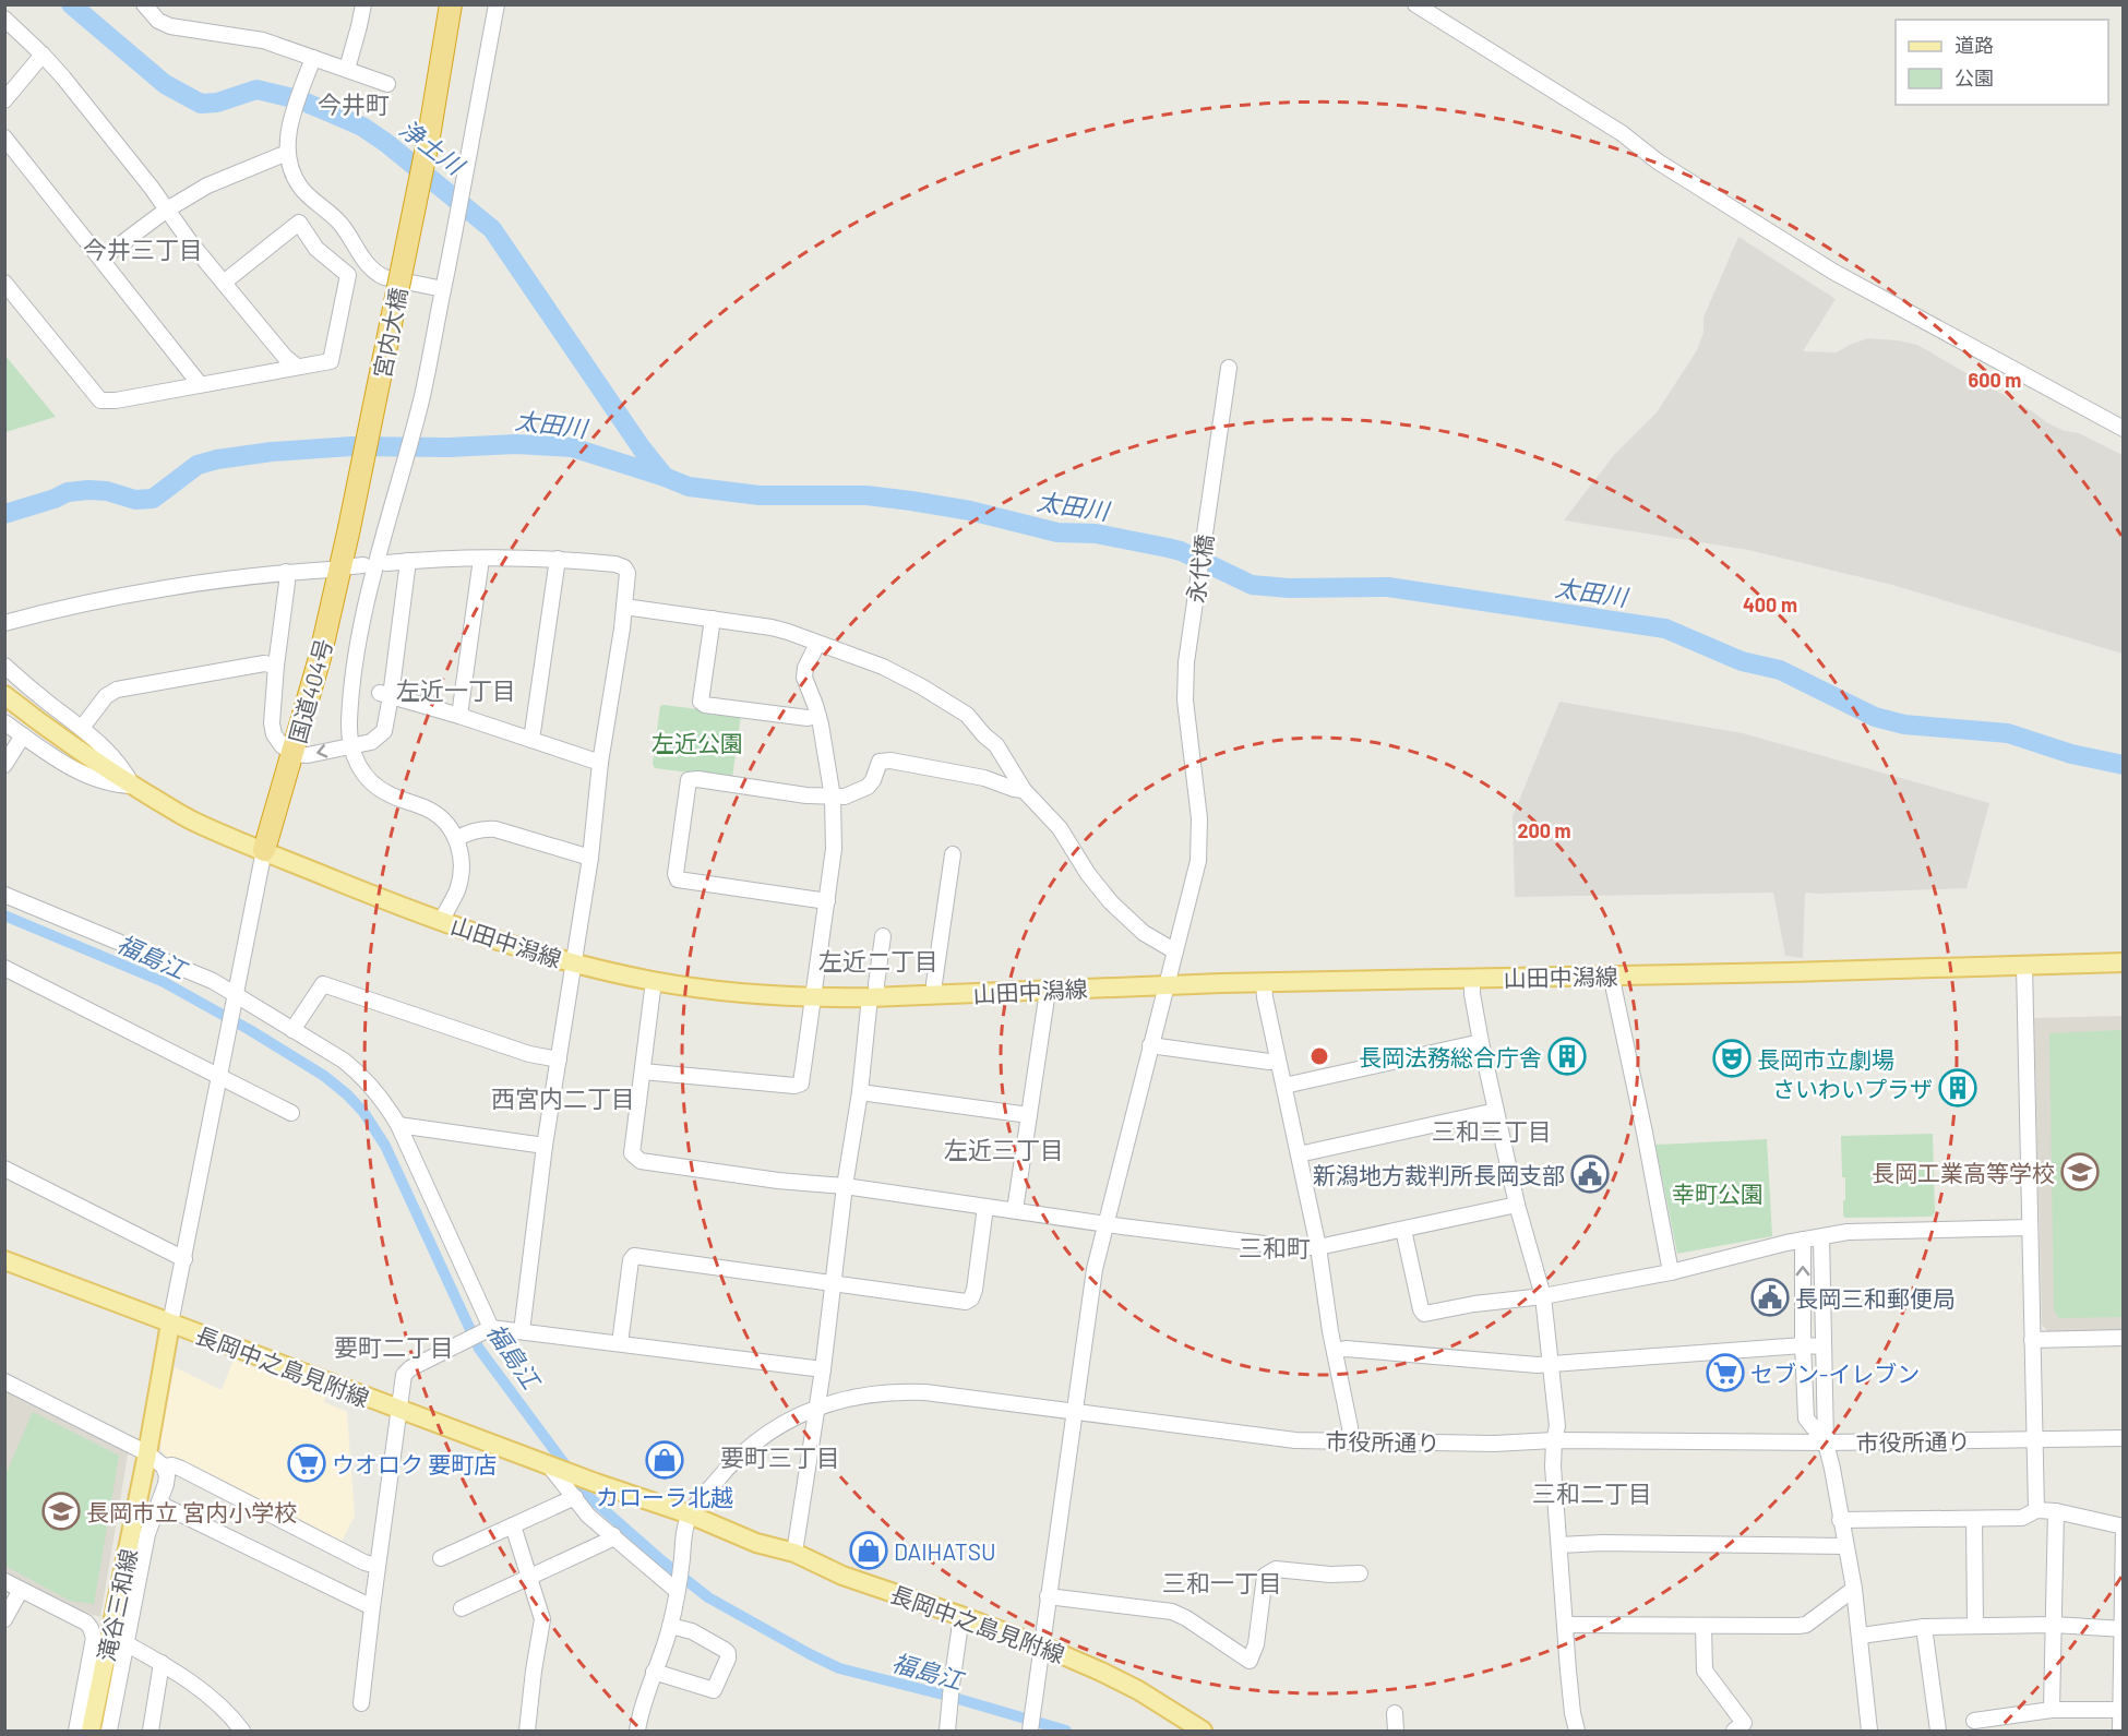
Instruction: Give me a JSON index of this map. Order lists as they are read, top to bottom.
{
  "streets": {
    "highway": ["宮内大橋", "国道404号"],
    "main road": ["山田中潟線", "長岡中之島見附線", "滝谷三和線"],
    "street": ["永代橋", "市役所通り"]
  },
  "crossings": [
    ["宮内大橋", "国道404号"],
    ["永代橋", "山田中潟線"],
    ["永代橋", "長岡中之島見附線"],
    ["永代橋", "市役所通り"],
    ["国道404号", "山田中潟線"],
    ["長岡中之島見附線", "市役所通り"],
    ["長岡中之島見附線", "滝谷三和線"]
  ],
  "districts": [
    "今井町",
    "今井三丁目",
    "左近一丁目",
    "左近二丁目",
    "西宮内二丁目",
    "三和三丁目",
    "左近三丁目",
    "三和町",
    "要町二丁目",
    "要町三丁目",
    "三和二丁目",
    "三和一丁目"
  ],
  "water": ["浄土川", "太田川", "福島江"],
  "parks": ["左近公園", "幸町公園"],
  "places": {
    "building": ["長岡法務総合庁舎", "さいわいプラザ"],
    "theatre": ["長岡市立劇場"],
    "school or university": ["長岡工業高等学校", "長岡市立 宮内小学校"],
    "public building": ["新潟地方裁判所長岡支部", "長岡三和郵便局"],
    "supermarket": ["セブン-イレブン", "ウオロク 要町店"],
    "shop": ["カローラ北越", "DAIHATSU"]
  },
  "legend": ["道路", "公園"],
  "rings": ["600 m", "400 m", "200 m"]
}
